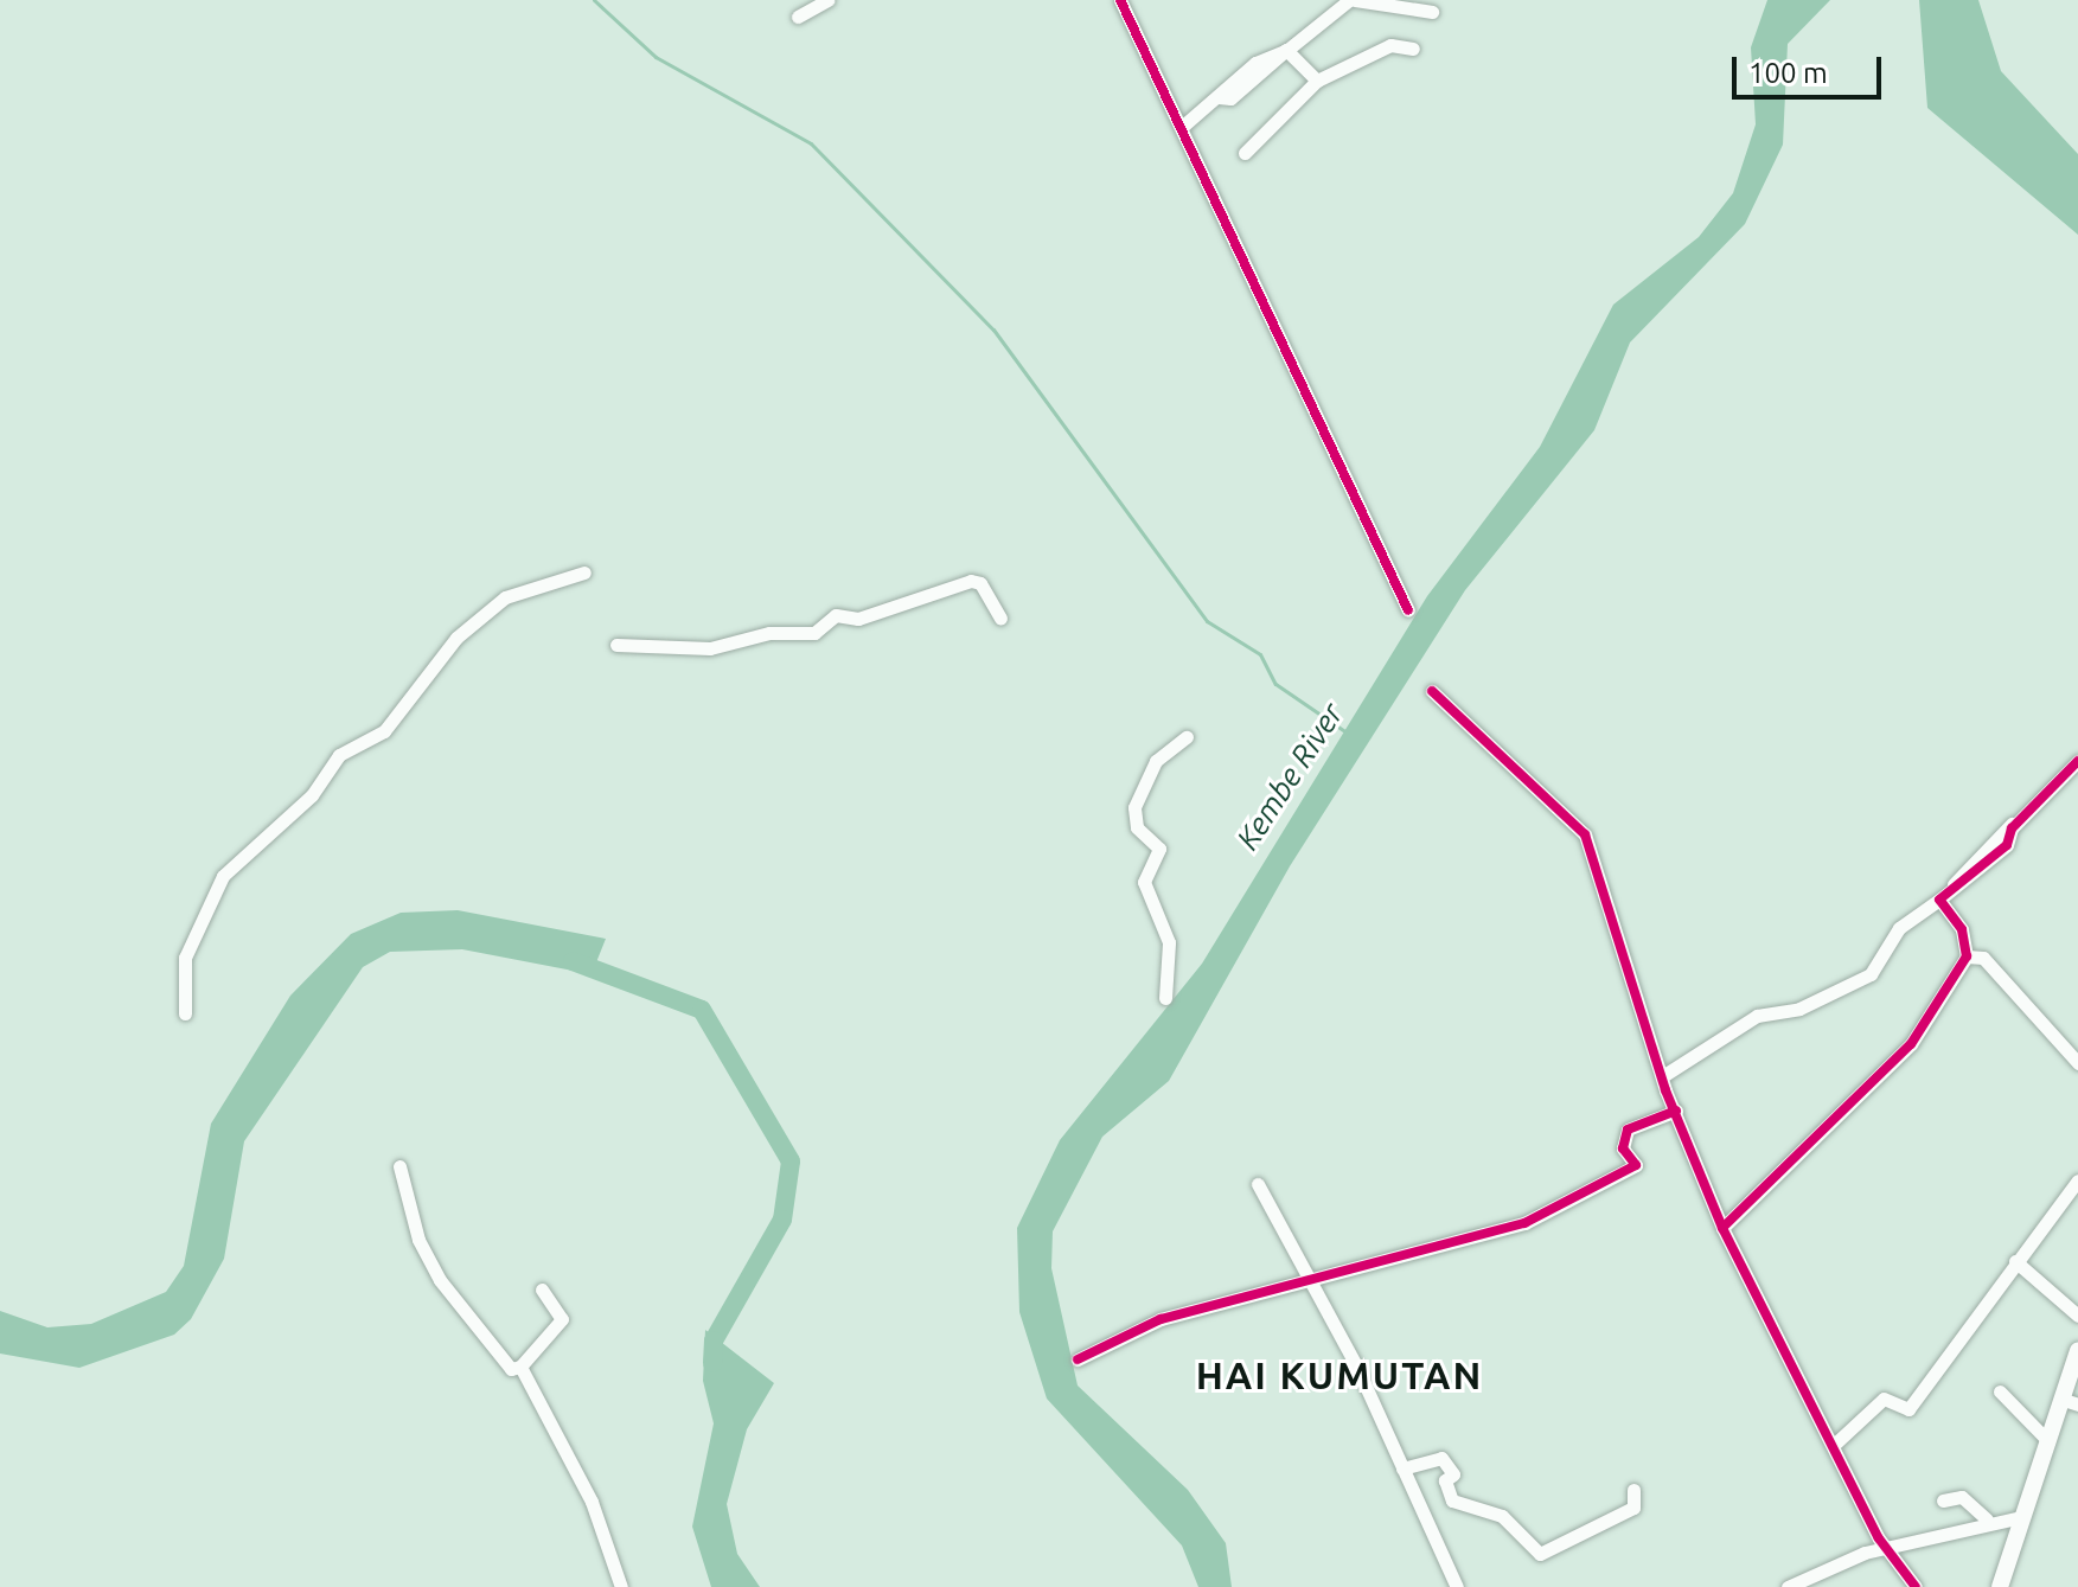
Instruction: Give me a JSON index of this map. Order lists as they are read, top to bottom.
{
  "districts": ["HAI KUMUTAN"],
  "water": ["Kembe River"],
  "scale_bar": "100 m"
}
